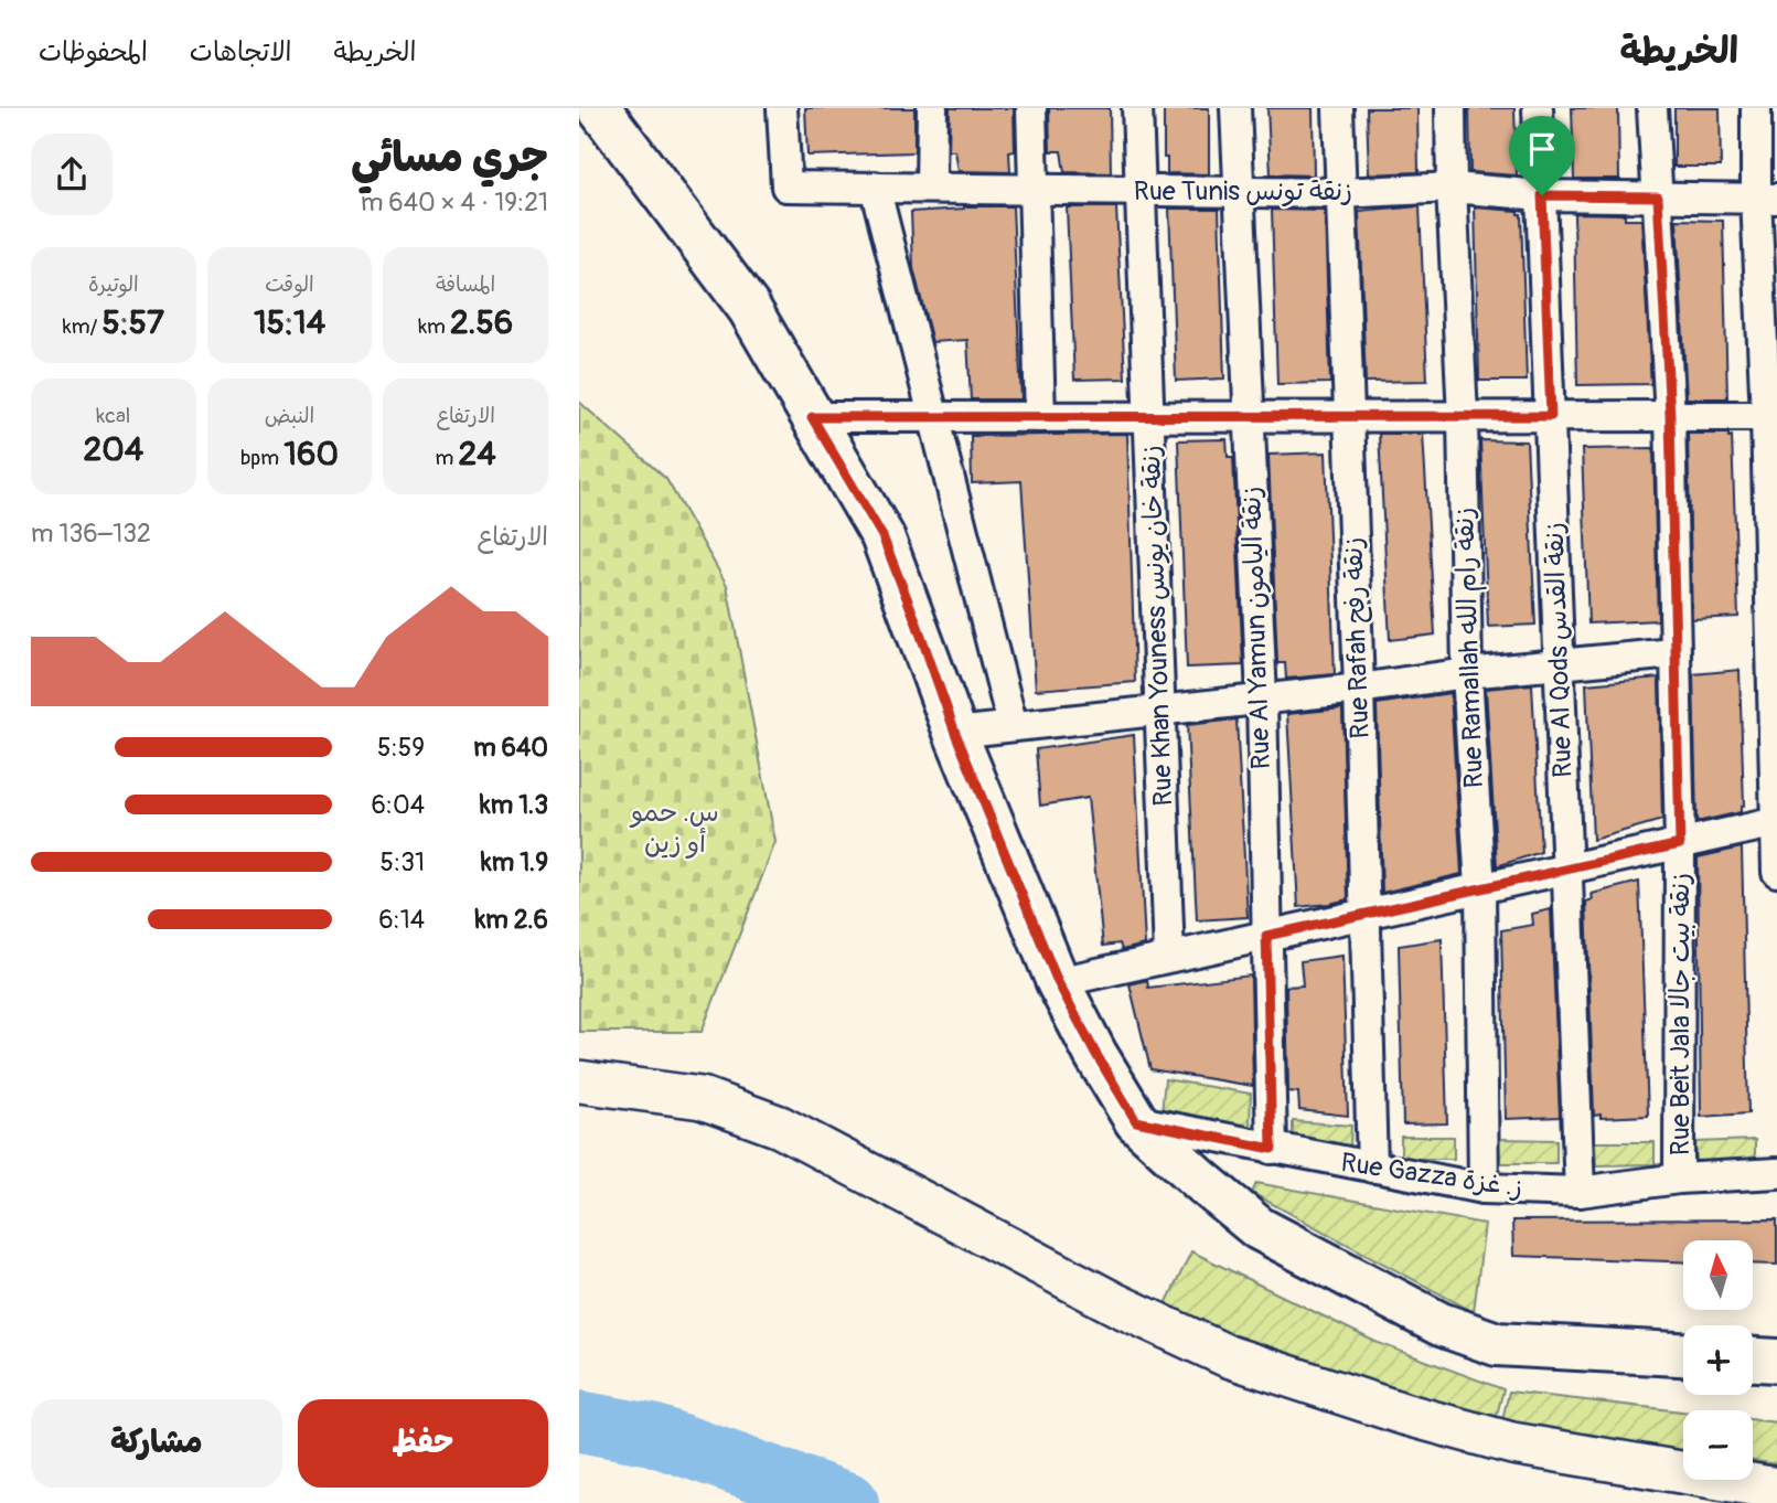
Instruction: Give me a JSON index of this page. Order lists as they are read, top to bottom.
{
  "streets": {
    "street": [
      "Rue Tunis زنقة تونس",
      "Rue Khan Youness زنقة خان يونس",
      "Rue Al Yamun زنقة اليامون",
      "Rue Rafah زنقة رفح",
      "Rue Ramallah زنقة رام الله",
      "Rue Al Qods زنقة القدس",
      "Rue Beit Jala زنقة بيت جالا",
      "Rue Gazza ز. غزة"
    ]
  },
  "crossings": [
    ["Rue Tunis زنقة تونس", "Rue Khan Youness زنقة خان يونس"],
    ["Rue Tunis زنقة تونس", "Rue Al Yamun زنقة اليامون"],
    ["Rue Tunis زنقة تونس", "Rue Rafah زنقة رفح"],
    ["Rue Tunis زنقة تونس", "Rue Ramallah زنقة رام الله"],
    ["Rue Tunis زنقة تونس", "Rue Al Qods زنقة القدس"],
    ["Rue Tunis زنقة تونس", "Rue Beit Jala زنقة بيت جالا"],
    ["Rue Al Yamun زنقة اليامون", "Rue Gazza ز. غزة"],
    ["Rue Rafah زنقة رفح", "Rue Gazza ز. غزة"],
    ["Rue Ramallah زنقة رام الله", "Rue Gazza ز. غزة"],
    ["Rue Al Qods زنقة القدس", "Rue Gazza ز. غزة"],
    ["Rue Beit Jala زنقة بيت جالا", "Rue Gazza ز. غزة"]
  ],
  "parks": ["س. حمو أو زين"],
  "north": "top",
  "page": {
    "header": "الخريطة",
    "nav": ["الخريطة", "الاتجاهات", "المحفوظات"],
    "heading": ["جري مسائي", "19:21 · 4 × 640 m"],
    "stats": [
      ["المسافة", "2.56 km"],
      ["الوقت", "15:14"],
      ["الوتيرة", "5:57 /km"],
      ["الارتفاع", "24 m"],
      ["النبض", "160 bpm"],
      ["kcal", "204"]
    ],
    "chart": ["الارتفاع", "132–136 m"],
    "list": [
      {
        "name": "640 m",
        "note": "5:59"
      },
      {
        "name": "1.3 km",
        "note": "6:04"
      },
      {
        "name": "1.9 km",
        "note": "5:31"
      },
      {
        "name": "2.6 km",
        "note": "6:14"
      }
    ],
    "map_buttons": ["+", "−"],
    "buttons": ["حفظ", "مشاركة"]
  }
}
